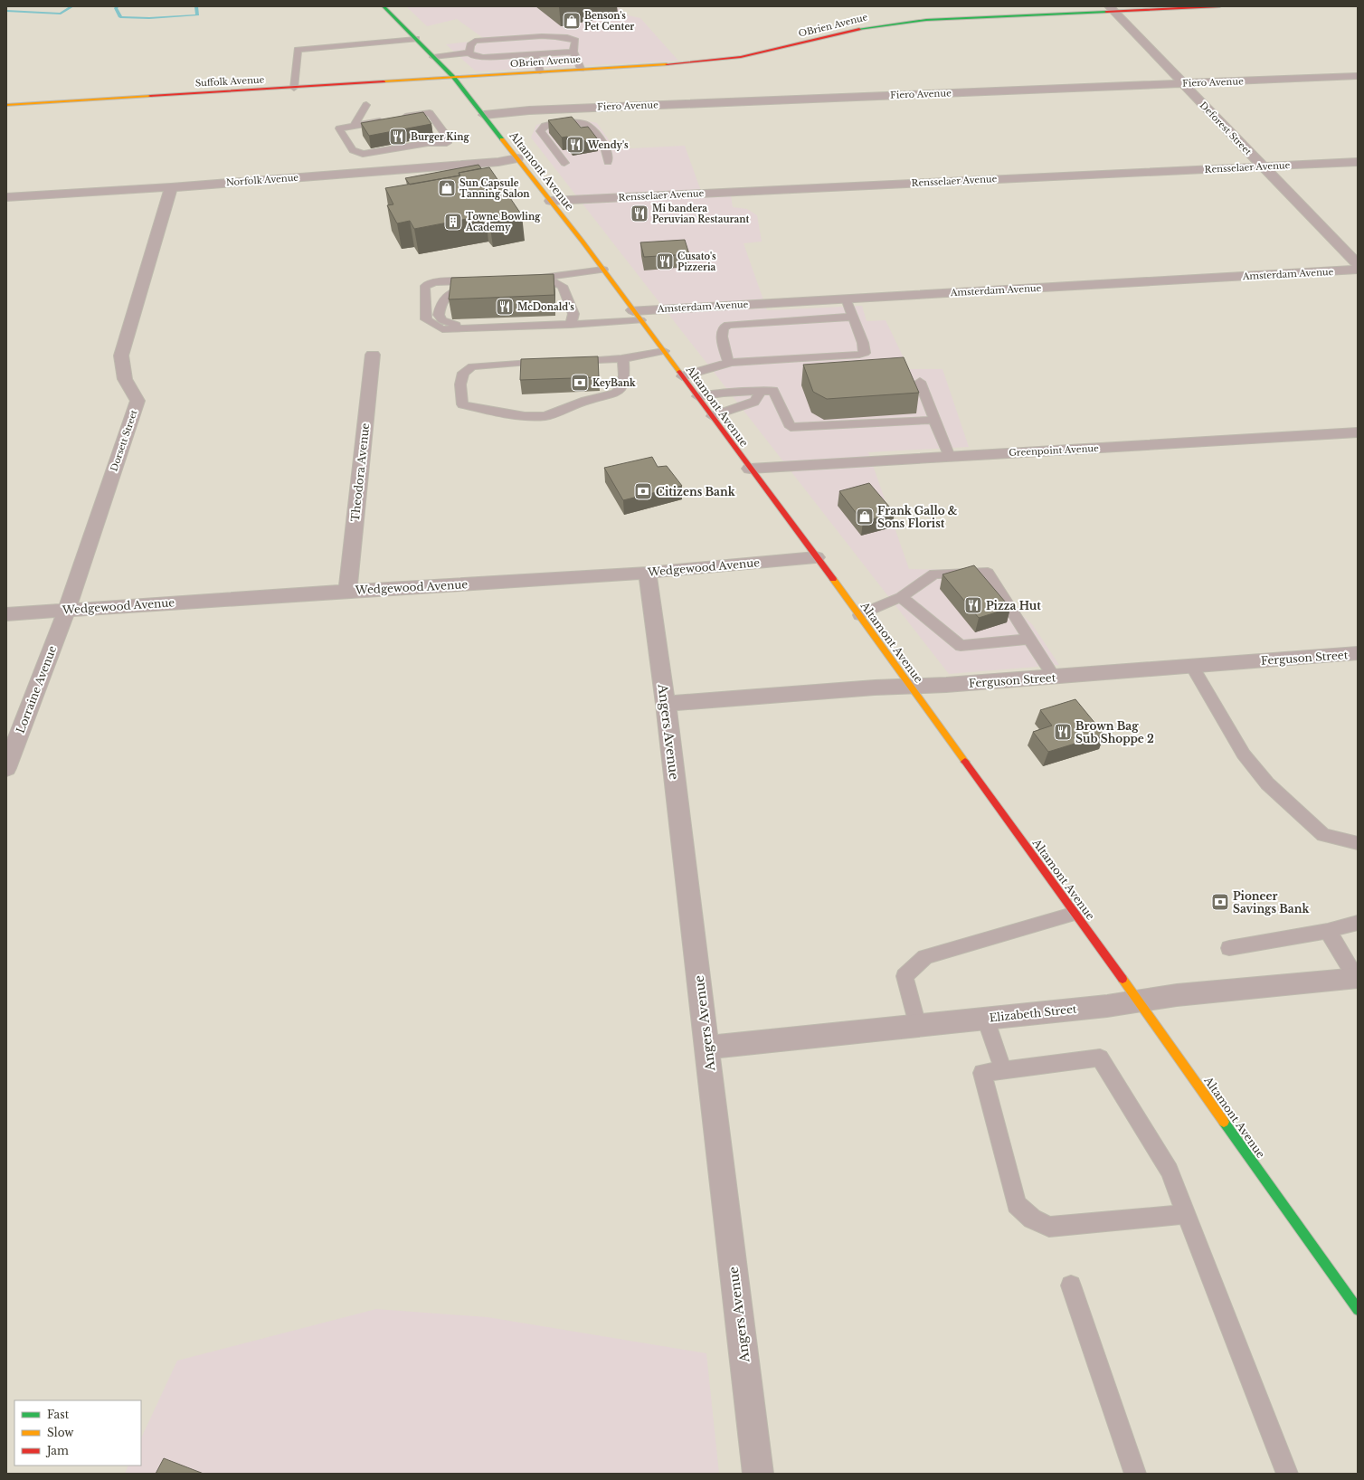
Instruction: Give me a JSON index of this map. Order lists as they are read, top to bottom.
{
  "streets": {
    "main road": ["OBrien Avenue", "Suffolk Avenue", "Altamont Avenue"],
    "street": [
      "Fiero Avenue",
      "Deforest Street",
      "Rensselaer Avenue",
      "Norfolk Avenue",
      "Amsterdam Avenue",
      "Dorsett Street",
      "Greenpoint Avenue",
      "Theodora Avenue",
      "Wedgewood Avenue",
      "Ferguson Street",
      "Lorraine Avenue",
      "Angers Avenue",
      "Elizabeth Street"
    ]
  },
  "crossings": [
    ["OBrien Avenue", "Suffolk Avenue"],
    ["OBrien Avenue", "Deforest Street"],
    ["OBrien Avenue", "Altamont Avenue"],
    ["Suffolk Avenue", "Altamont Avenue"],
    ["Fiero Avenue", "Deforest Street"],
    ["Fiero Avenue", "Altamont Avenue"],
    ["Deforest Street", "Rensselaer Avenue"],
    ["Rensselaer Avenue", "Altamont Avenue"],
    ["Altamont Avenue", "Norfolk Avenue"],
    ["Altamont Avenue", "Amsterdam Avenue"],
    ["Altamont Avenue", "Greenpoint Avenue"],
    ["Altamont Avenue", "Wedgewood Avenue"],
    ["Altamont Avenue", "Ferguson Street"],
    ["Altamont Avenue", "Elizabeth Street"],
    ["Norfolk Avenue", "Dorsett Street"],
    ["Dorsett Street", "Wedgewood Avenue"],
    ["Dorsett Street", "Lorraine Avenue"],
    ["Theodora Avenue", "Wedgewood Avenue"],
    ["Wedgewood Avenue", "Lorraine Avenue"],
    ["Wedgewood Avenue", "Angers Avenue"],
    ["Ferguson Street", "Angers Avenue"],
    ["Angers Avenue", "Elizabeth Street"]
  ],
  "places": {
    "shop": ["Benson's Pet Center", "Sun Capsule Tanning Salon", "Frank Gallo & Sons Florist"],
    "restaurant": [
      "Burger King",
      "Wendy's",
      "Mi bandera Peruvian Restaurant",
      "Cusato's Pizzeria",
      "McDonald's",
      "Pizza Hut",
      "Brown Bag Sub Shoppe 2"
    ],
    "building": ["Towne Bowling Academy"],
    "bank": ["KeyBank", "Citizens Bank", "Pioneer Savings Bank"]
  },
  "legend": ["Fast", "Slow", "Jam"]
}
